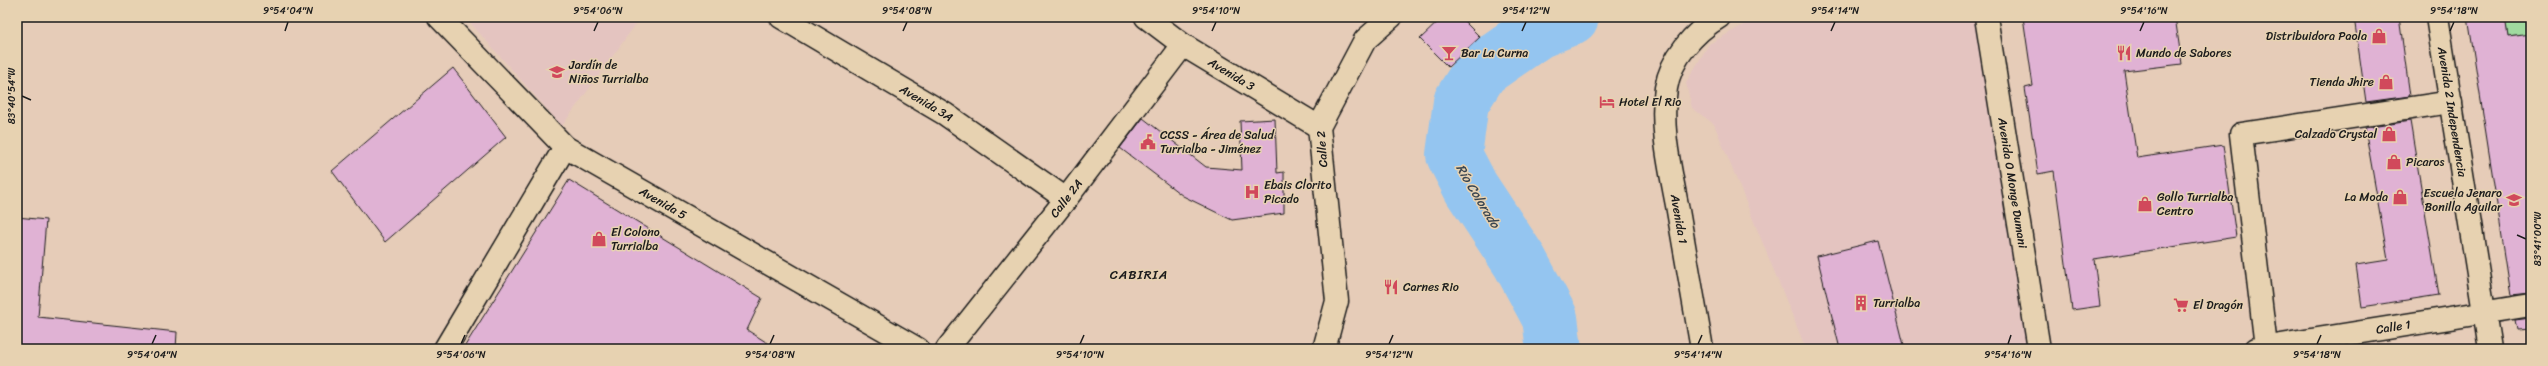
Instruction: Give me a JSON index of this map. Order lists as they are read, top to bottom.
{
  "streets": {
    "street": [
      "Avenida 3",
      "Avenida 3A",
      "Avenida 2 Independencia",
      "Calle 2",
      "Avenida 0 Monge Dumani",
      "Calle 2A",
      "Avenida 5",
      "Avenida 1",
      "Calle 1"
    ]
  },
  "crossings": [
    ["Avenida 3", "Calle 2"],
    ["Avenida 3", "Calle 2A"],
    ["Avenida 3A", "Calle 2A"],
    ["Avenida 2 Independencia", "Calle 1"]
  ],
  "districts": ["CABIRIA"],
  "water": ["Río Colorado"],
  "places": {
    "shop": [
      "Distribuidora Paola",
      "Tienda Jhire",
      "Calzado Crystal",
      "Picaros",
      "La Moda",
      "Gollo Turrialba Centro",
      "El Colono Turrialba"
    ],
    "bar": ["Bar La Curna"],
    "restaurant": ["Mundo de Sabores", "Carnes Rio"],
    "school or university": ["Jardín de Niños Turrialba", "Escuela Jenaro Bonilla Aguilar"],
    "hotel": ["Hotel El Rio"],
    "public building": ["CCSS - Área de Salud Turrialba - Jiménez"],
    "hospital": ["Ebais Clorito Picado"],
    "building": ["Turrialba"],
    "supermarket": ["El Dragón"]
  },
  "coordinates": [
    "9°54'04\"N",
    "9°54'06\"N",
    "9°54'08\"N",
    "9°54'10\"N",
    "9°54'12\"N",
    "9°54'14\"N",
    "9°54'16\"N",
    "9°54'18\"N",
    "83°40'54\"W",
    "83°41'00\"W"
  ]
}
